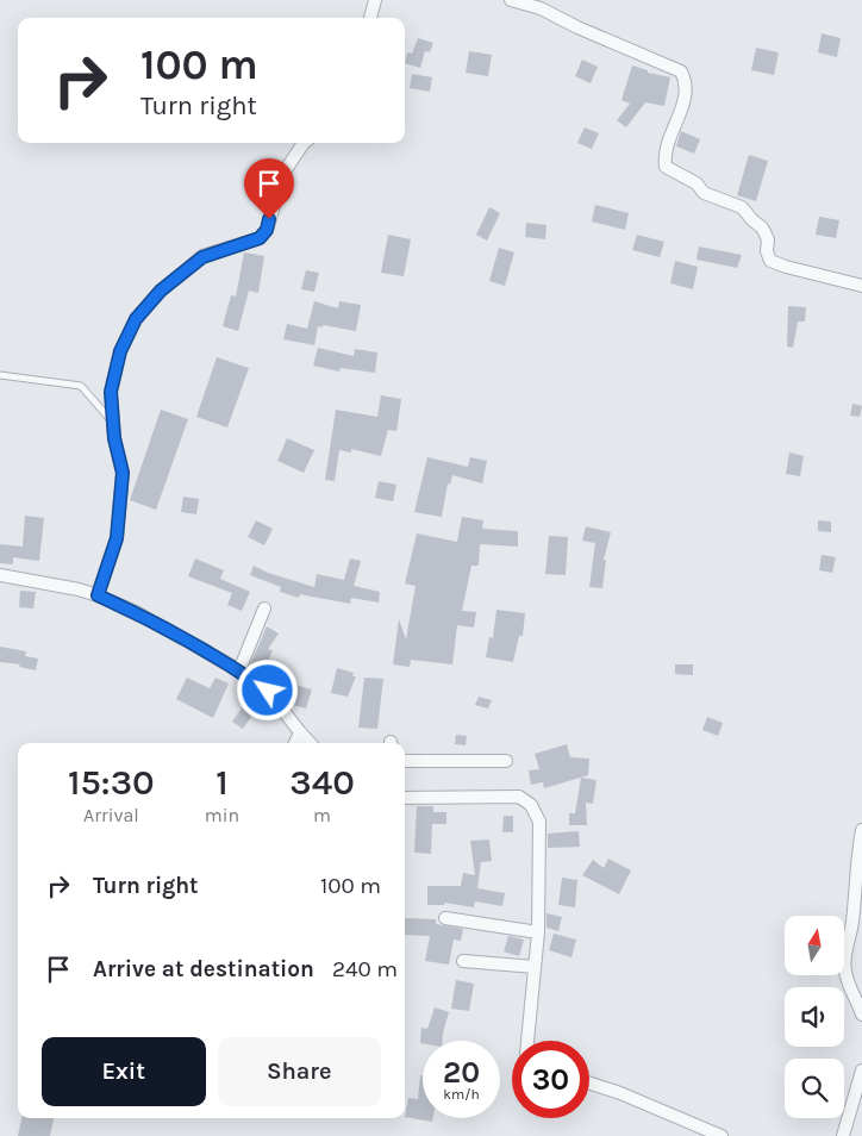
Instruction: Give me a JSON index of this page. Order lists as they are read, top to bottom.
{
  "north": "top",
  "page": {
    "turn": ["100 m", "Turn right"],
    "eta": [
      "15:30",
      "Arrival",
      "1",
      "min",
      "340",
      "m"
    ],
    "list": [
      {
        "name": "Turn right",
        "value": "100 m"
      },
      {
        "name": "Arrive at destination",
        "value": "240 m"
      }
    ],
    "buttons": ["Exit", "Share"],
    "speed": "20 km/h",
    "limit": "30"
  }
}
